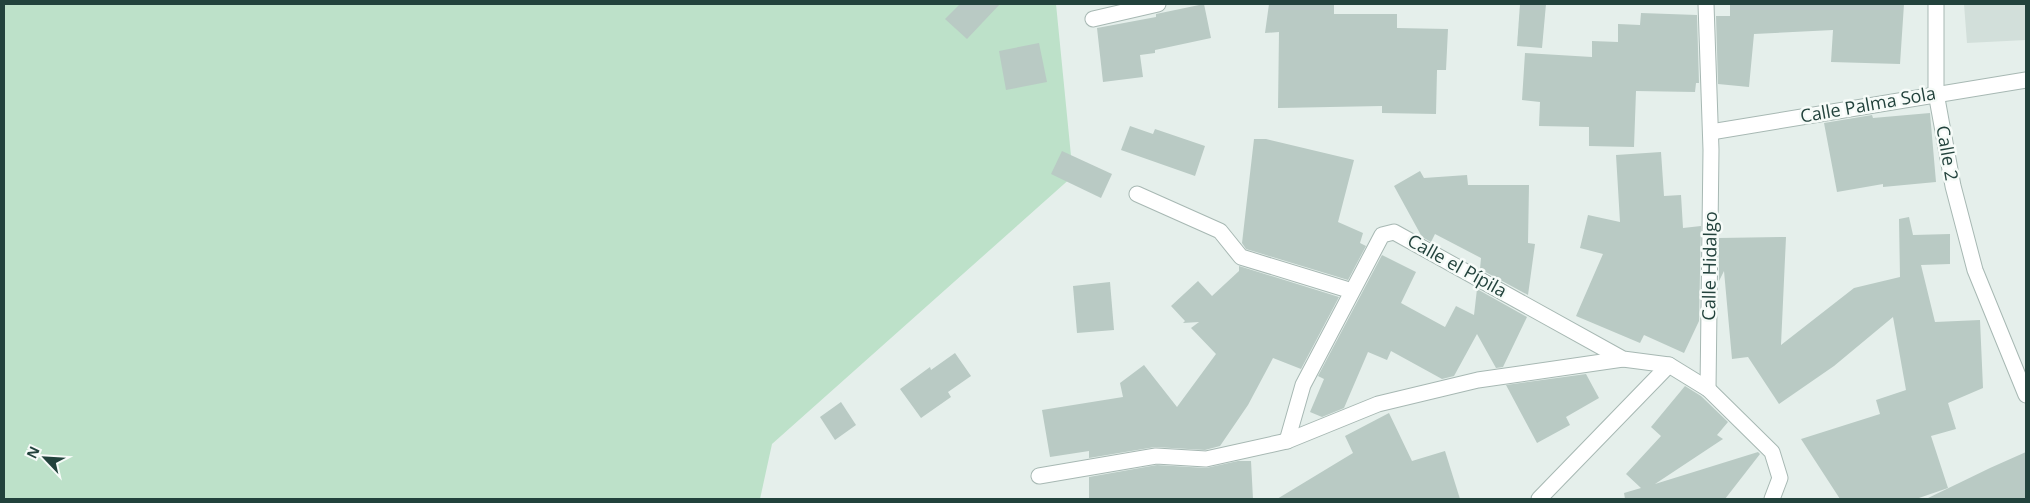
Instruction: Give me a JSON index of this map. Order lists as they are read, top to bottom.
{
  "streets": {
    "street": [
      "Calle Palma Sola",
      "Calle 2",
      "Calle el Pípila",
      "Calle Hidalgo"
    ]
  },
  "crossings": [
    ["Calle Palma Sola", "Calle 2"],
    ["Calle Palma Sola", "Calle Hidalgo"],
    ["Calle el Pípila", "Calle Hidalgo"]
  ],
  "north": "top left"
}
